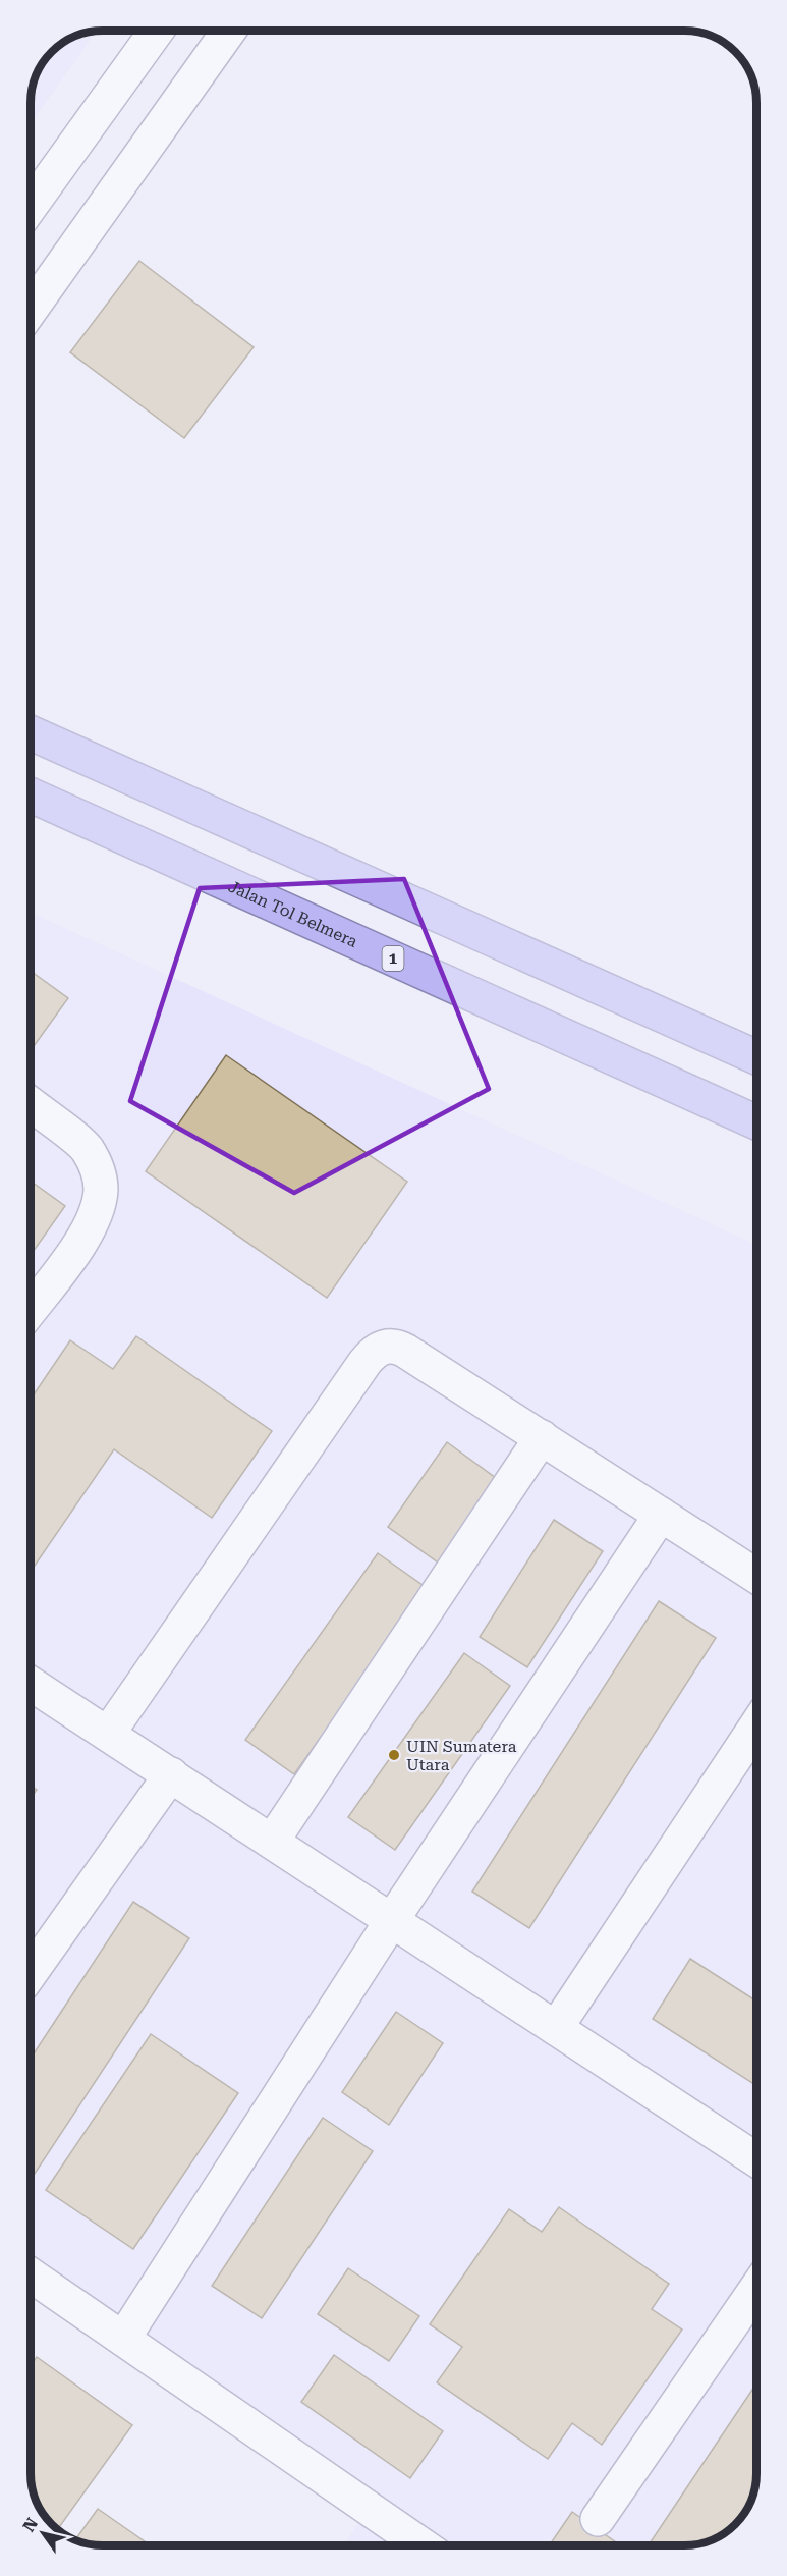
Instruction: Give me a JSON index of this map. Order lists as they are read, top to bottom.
{
  "streets": {
    "highway": ["Jalan Tol Belmera", "1"]
  },
  "places": ["UIN Sumatera Utara"],
  "north": "top left"
}
